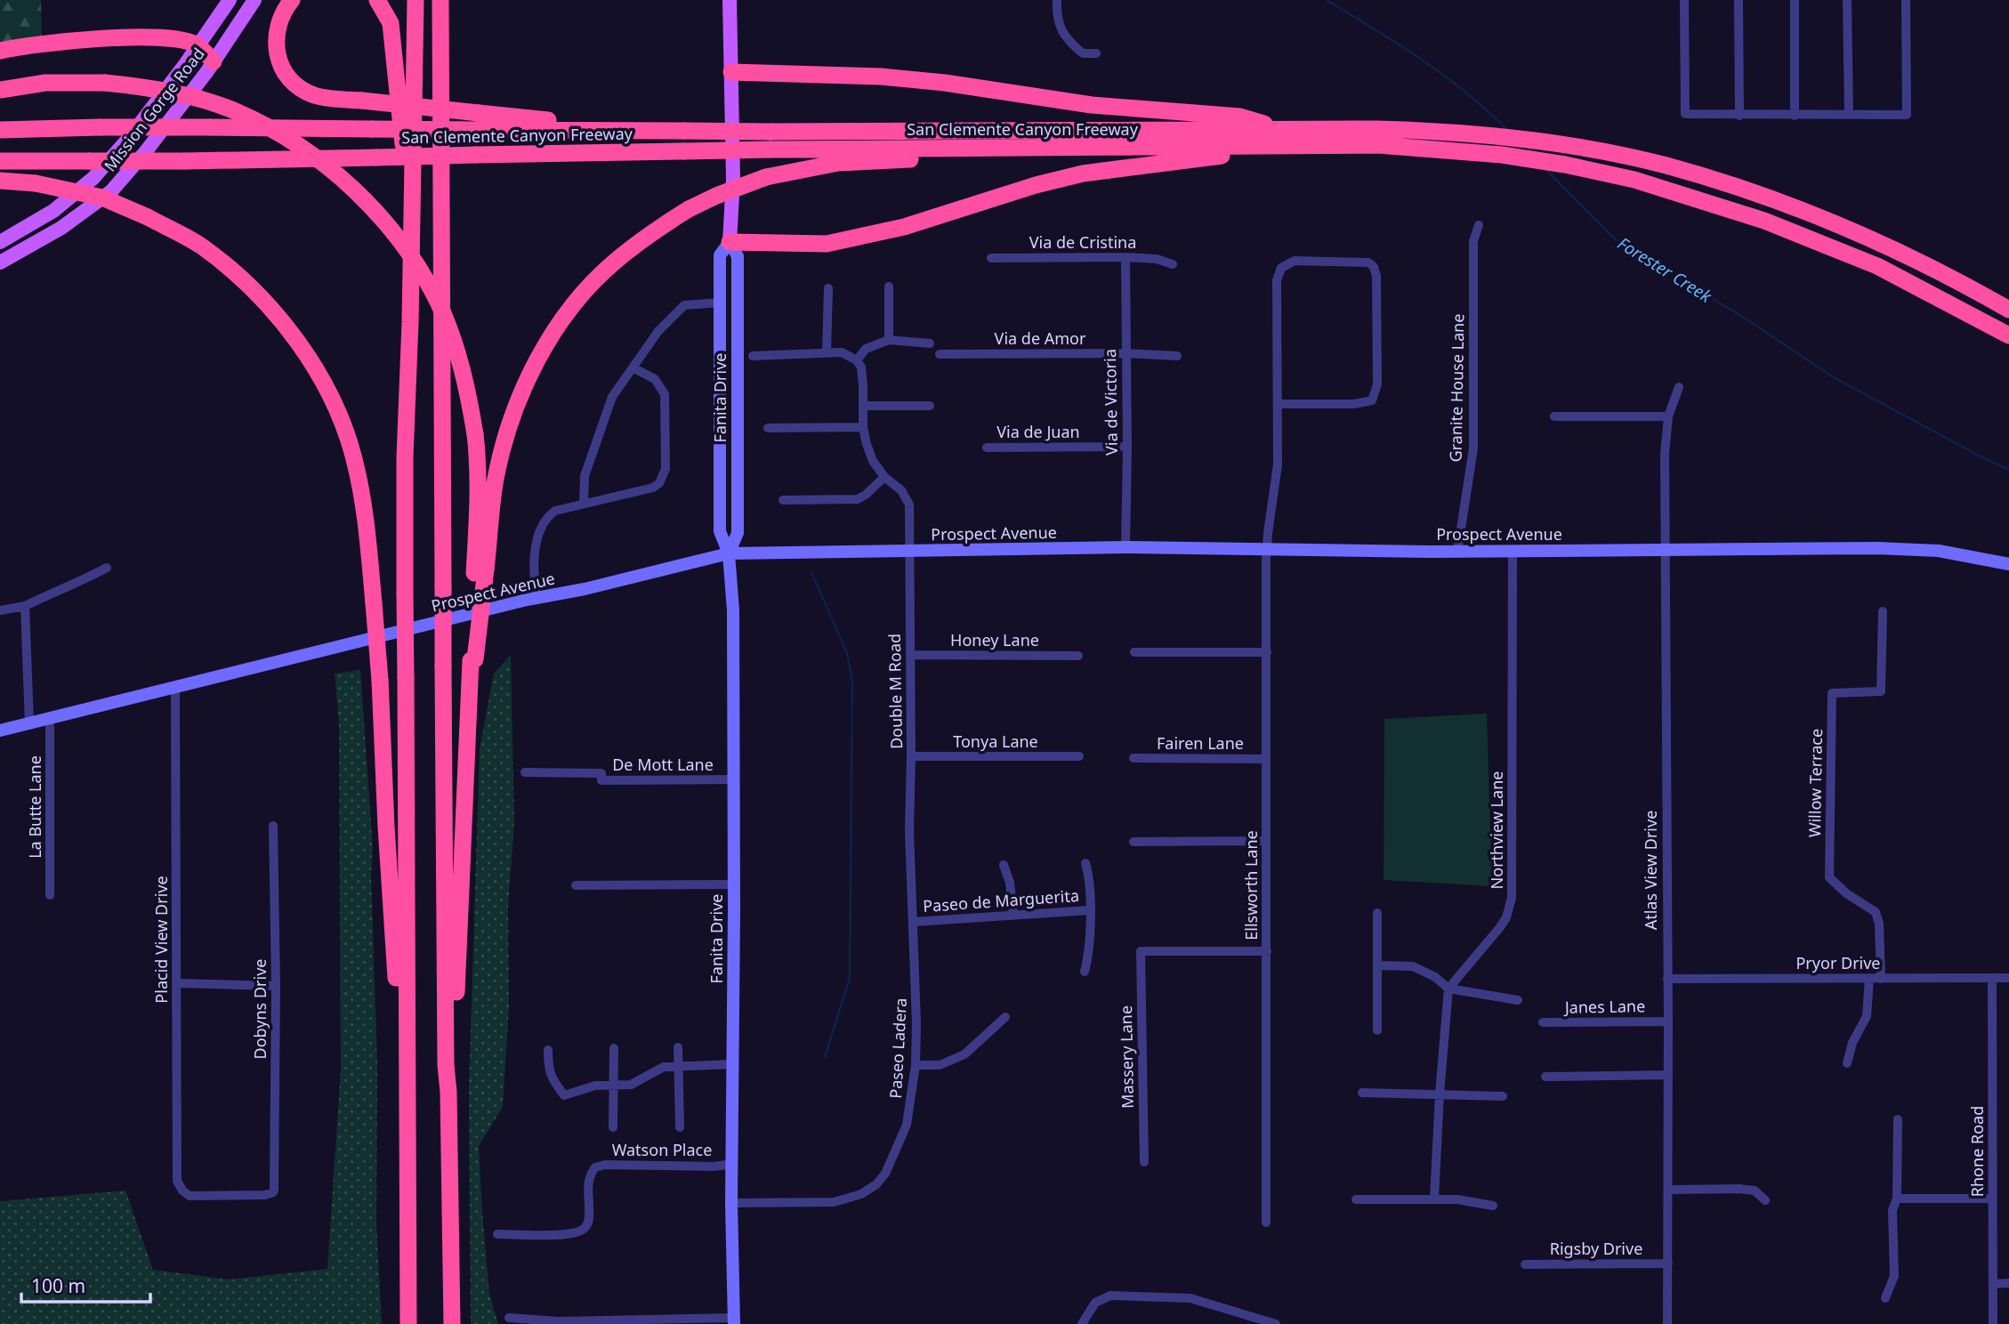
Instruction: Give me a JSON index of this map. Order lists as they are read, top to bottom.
{
  "streets": {
    "highway": ["San Clemente Canyon Freeway"],
    "main road": ["Mission Gorge Road", "Fanita Drive", "Prospect Avenue"],
    "street": [
      "Via de Cristina",
      "Via de Amor",
      "Granite House Lane",
      "Via de Victoria",
      "Via de Juan",
      "Honey Lane",
      "Double M Road",
      "Tonya Lane",
      "Fairen Lane",
      "De Mott Lane",
      "Willow Terrace",
      "La Butte Lane",
      "Northview Lane",
      "Atlas View Drive",
      "Ellsworth Lane",
      "Paseo de Marguerita",
      "Placid View Drive",
      "Pryor Drive",
      "Janes Lane",
      "Dobyns Drive",
      "Paseo Ladera",
      "Massery Lane",
      "Watson Place",
      "Rhone Road",
      "Rigsby Drive"
    ]
  },
  "crossings": [
    ["Via de Cristina", "Via de Victoria"],
    ["Via de Amor", "Via de Victoria"],
    ["Granite House Lane", "Prospect Avenue"],
    ["Fanita Drive", "Prospect Avenue"],
    ["Fanita Drive", "De Mott Lane"],
    ["Fanita Drive", "Paseo Ladera"],
    ["Fanita Drive", "Watson Place"],
    ["Via de Victoria", "Via de Juan"],
    ["Via de Victoria", "Prospect Avenue"],
    ["Prospect Avenue", "Double M Road"],
    ["Prospect Avenue", "La Butte Lane"],
    ["Prospect Avenue", "Northview Lane"],
    ["Prospect Avenue", "Atlas View Drive"],
    ["Prospect Avenue", "Ellsworth Lane"],
    ["Prospect Avenue", "Placid View Drive"],
    ["Honey Lane", "Double M Road"],
    ["Double M Road", "Tonya Lane"],
    ["Double M Road", "Paseo Ladera"],
    ["Fairen Lane", "Ellsworth Lane"],
    ["Willow Terrace", "Pryor Drive"],
    ["Atlas View Drive", "Pryor Drive"],
    ["Atlas View Drive", "Janes Lane"],
    ["Atlas View Drive", "Rigsby Drive"],
    ["Ellsworth Lane", "Massery Lane"],
    ["Paseo de Marguerita", "Paseo Ladera"],
    ["Placid View Drive", "Dobyns Drive"],
    ["Pryor Drive", "Rhone Road"]
  ],
  "water": ["Forester Creek"],
  "scale_bar": "100 m"
}
